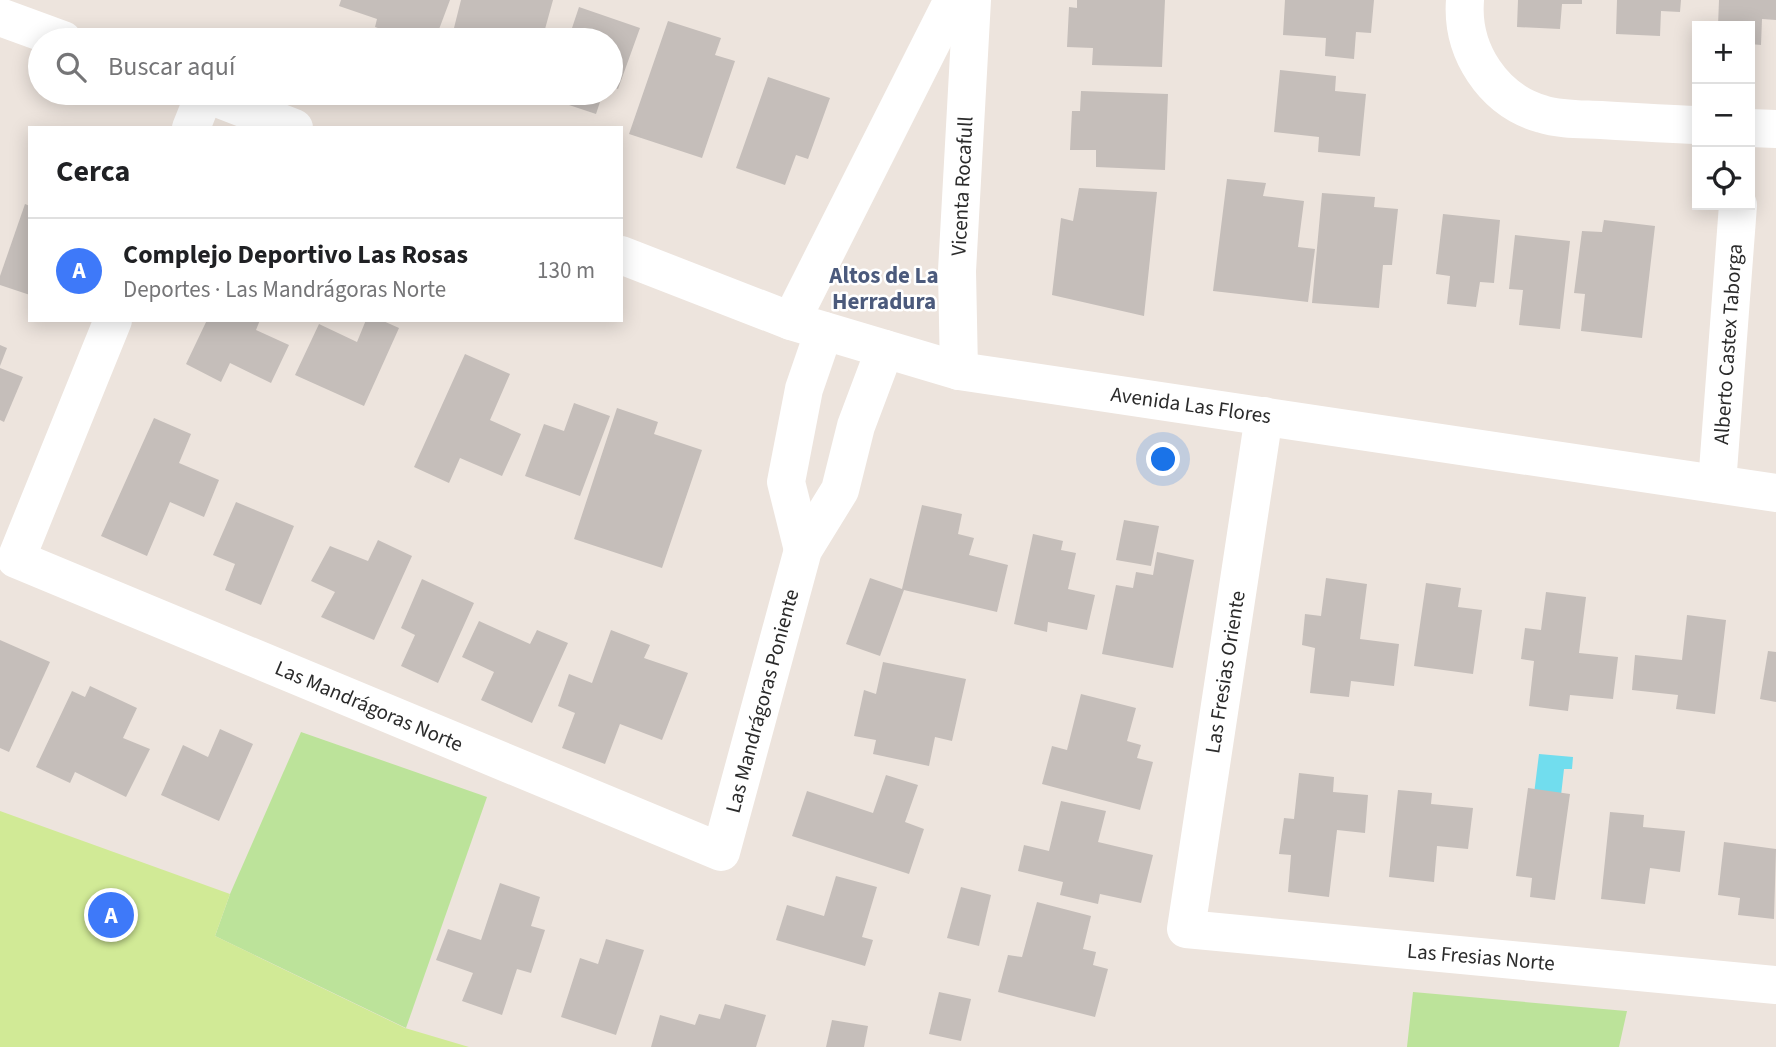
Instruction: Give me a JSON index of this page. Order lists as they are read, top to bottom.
{
  "streets": {
    "street": [
      "Vicenta Rocafull",
      "Alberto Castex Taborga",
      "Avenida Las Flores",
      "Las Fresias Oriente",
      "Las Mandrágoras Poniente",
      "Las Mandrágoras Norte",
      "Las Fresias Norte"
    ]
  },
  "crossings": [
    ["Vicenta Rocafull", "Avenida Las Flores"],
    ["Alberto Castex Taborga", "Avenida Las Flores"],
    ["Avenida Las Flores", "Las Fresias Oriente"],
    ["Avenida Las Flores", "Las Mandrágoras Poniente"],
    ["Las Fresias Oriente", "Las Fresias Norte"],
    ["Las Mandrágoras Poniente", "Las Mandrágoras Norte"]
  ],
  "districts": ["Altos de La Herradura"],
  "page": {
    "map_buttons": ["+", "−"],
    "search": "Buscar aquí",
    "heading": "Cerca",
    "list": [
      {
        "mark": "A",
        "name": "Complejo Deportivo Las Rosas",
        "note": "Deportes · Las Mandrágoras Norte",
        "value": "130 m"
      }
    ],
    "pins": "A"
  }
}
